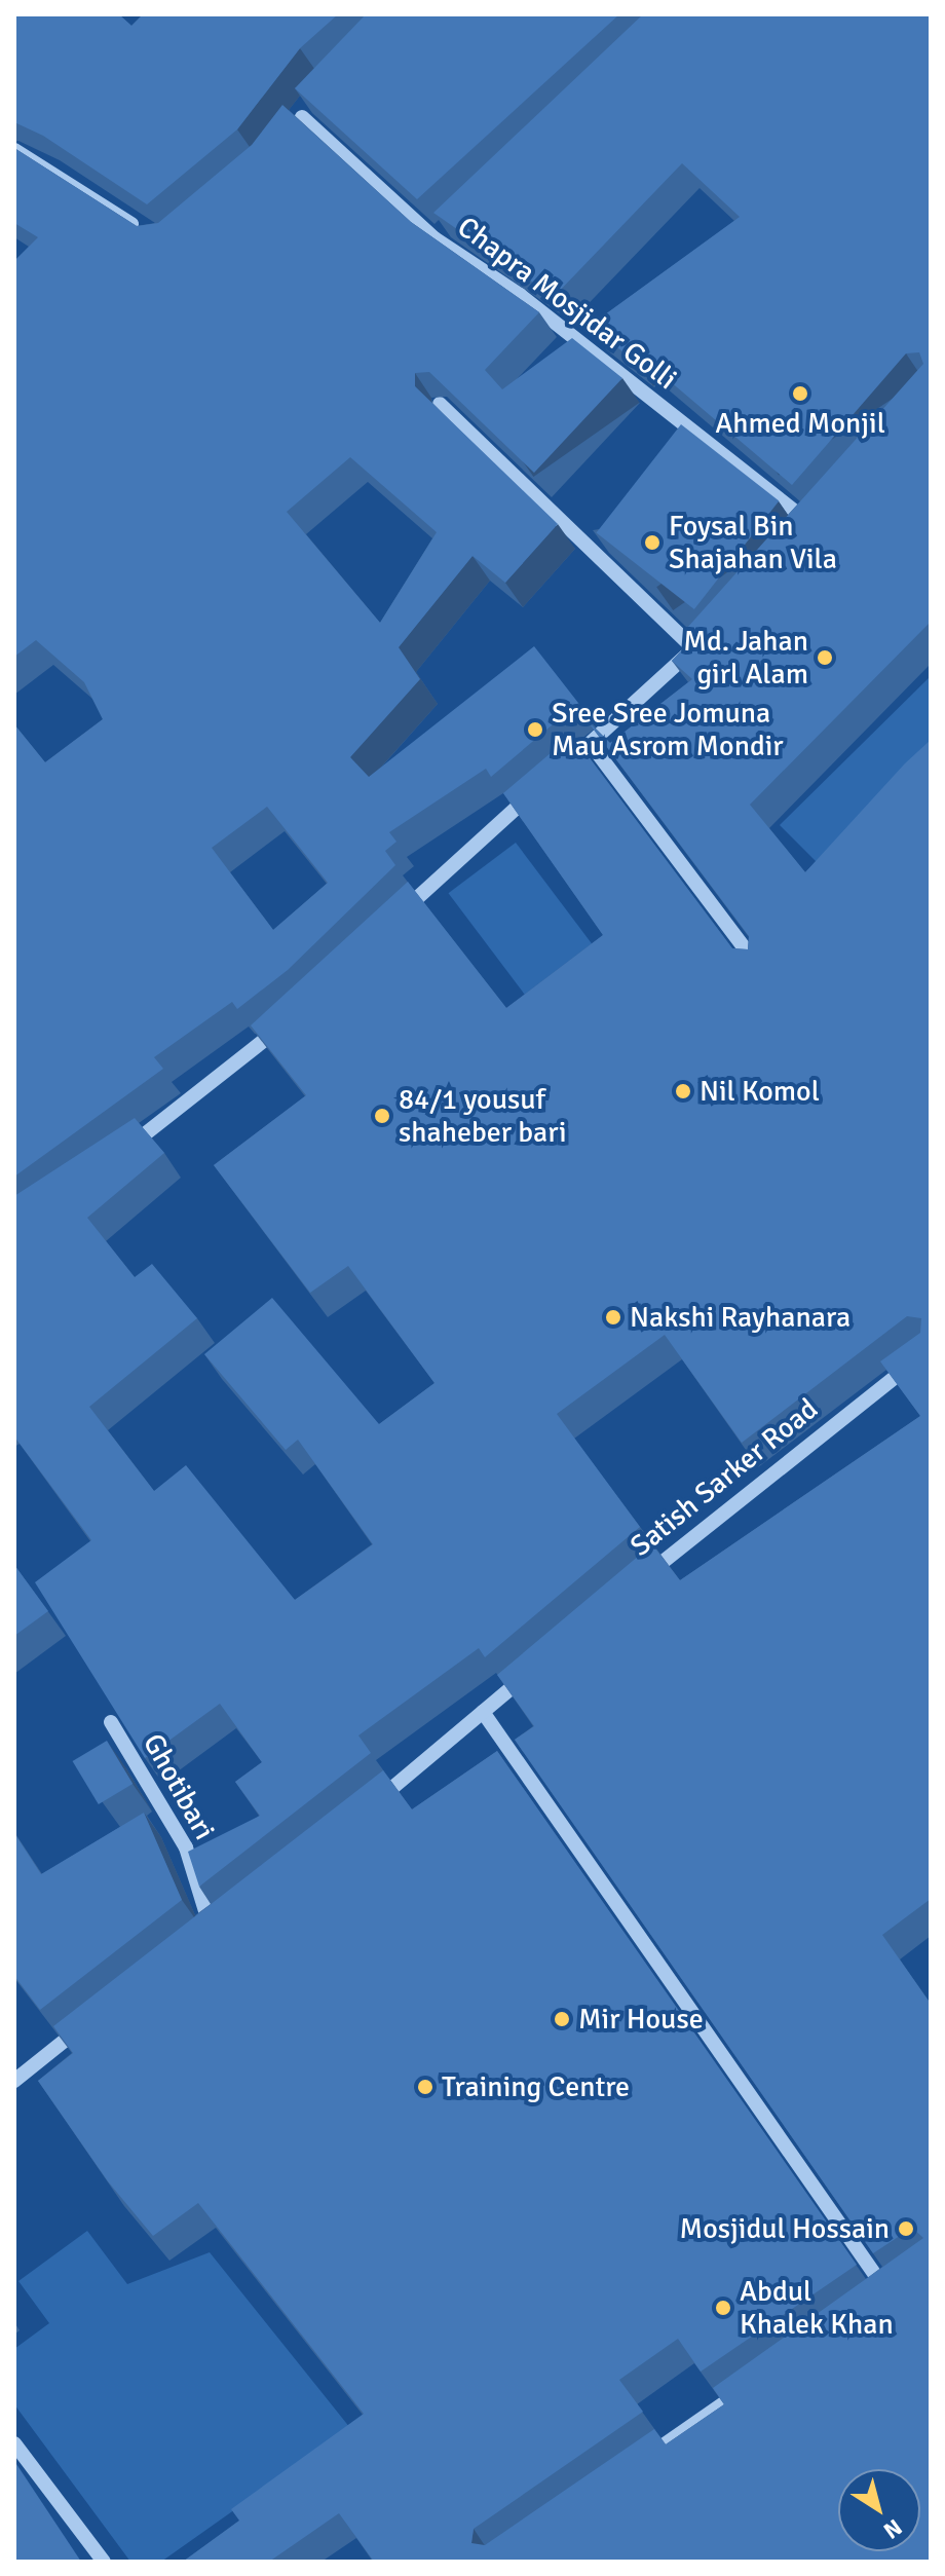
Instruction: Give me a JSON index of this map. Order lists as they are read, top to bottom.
{
  "streets": {
    "street": ["Chapra Mosjidar Golli", "Satish Sarker Road", "Ghotibari"]
  },
  "places": [
    "Ahmed Monjil",
    "Foysal Bin Shajahan Vila",
    "Md. Jahan girl Alam",
    "Sree Sree Jomuna Mau Asrom Mondir",
    "Nil Komol",
    "84/1 yousuf shaheber bari",
    "Nakshi Rayhanara",
    "Mir House",
    "Training Centre",
    "Mosjidul Hossain",
    "Abdul Khalek Khan"
  ],
  "north": "bottom right"
}
